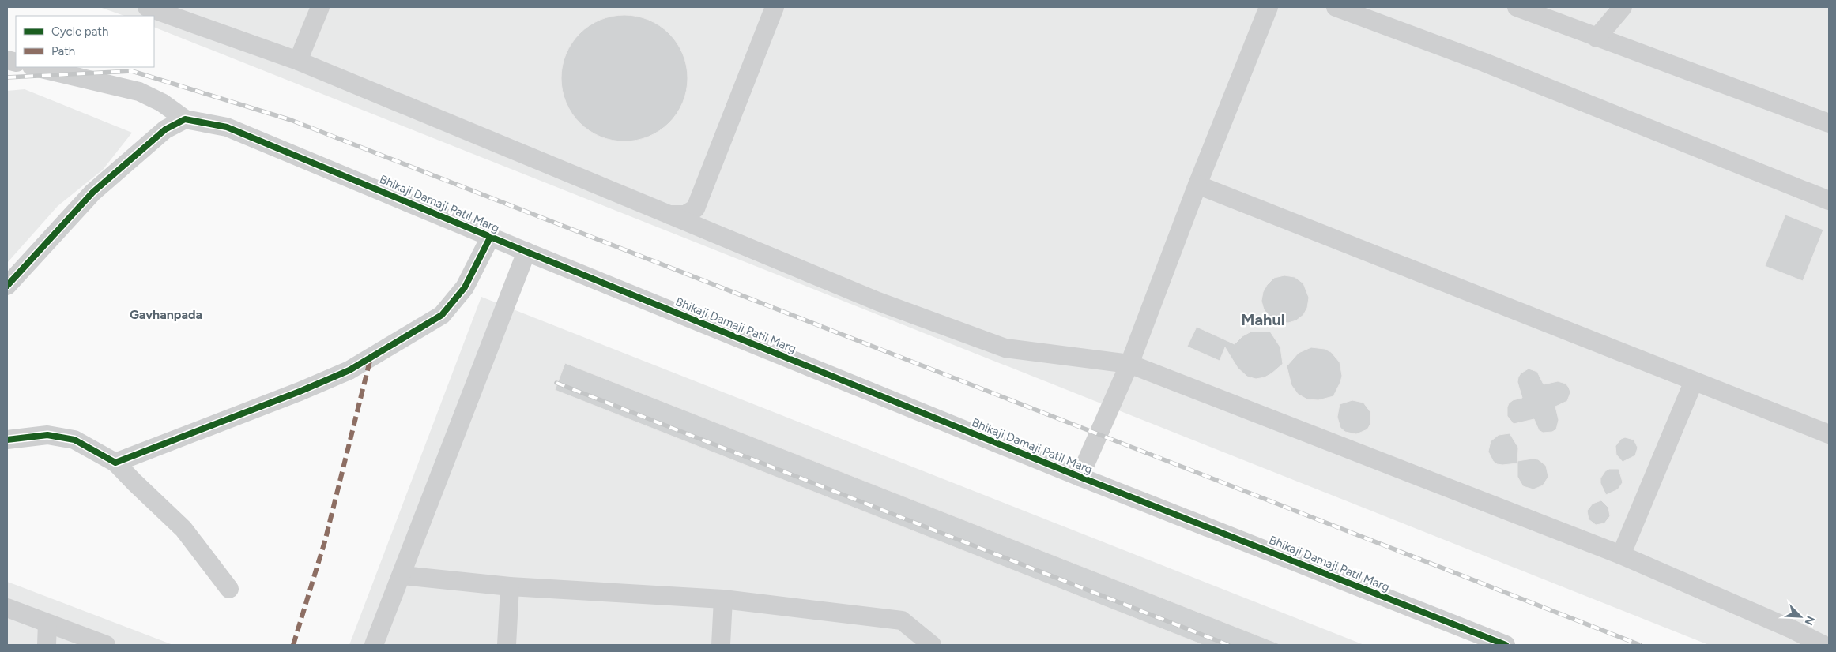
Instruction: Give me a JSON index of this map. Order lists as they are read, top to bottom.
{
  "streets": {
    "street": ["Bhikaji Damaji Patil Marg"]
  },
  "districts": ["Gavhanpada", "Mahul"],
  "legend": ["Cycle path", "Path"],
  "north": "bottom right"
}
